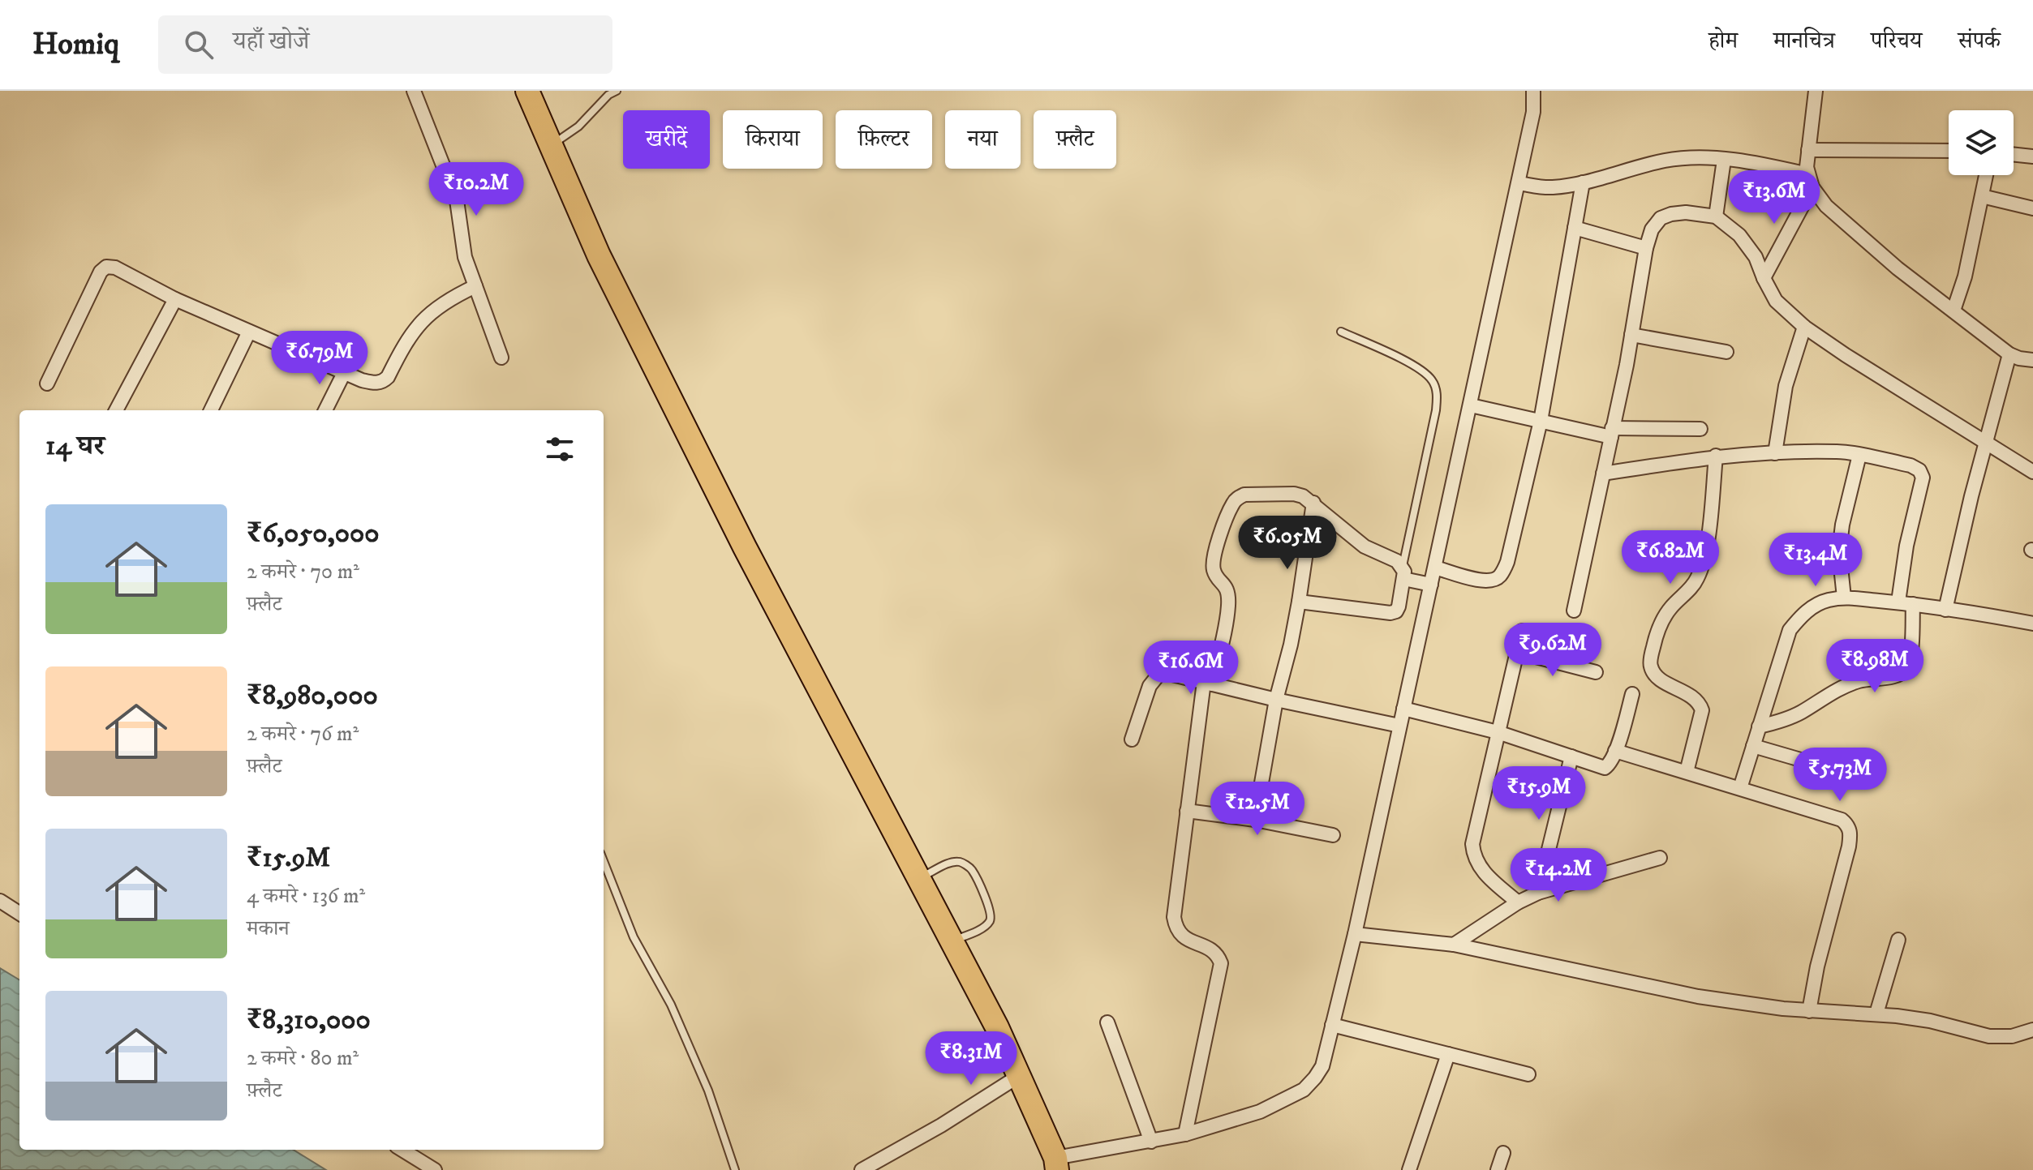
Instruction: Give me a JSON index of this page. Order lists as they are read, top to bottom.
{
  "page": {
    "header": "Homiq",
    "search": "यहाँ खोजें",
    "nav": [
      "होम",
      "मानचित्र",
      "परिचय",
      "संपर्क"
    ],
    "chip": [
      "खरीदें",
      "किराया",
      "फ़िल्टर",
      "नया",
      "फ़्लैट"
    ],
    "price": [
      "₹10.2M",
      "₹13.6M",
      "₹6.79M",
      "₹6.05M",
      "₹6.82M",
      "₹13.4M",
      "₹9.62M",
      "₹8.98M",
      "₹16.6M",
      "₹5.73M",
      "₹15.9M",
      "₹12.5M",
      "₹14.2M",
      "₹8.31M"
    ],
    "heading": "14 घर",
    "list": [
      {
        "name": "₹6,050,000",
        "note": "2 कमरे · 70 m² · फ़्लैट"
      },
      {
        "name": "₹8,980,000",
        "note": "2 कमरे · 76 m² · फ़्लैट"
      },
      {
        "name": "₹15.9M",
        "note": "4 कमरे · 136 m² · मकान"
      },
      {
        "name": "₹8,310,000",
        "note": "2 कमरे · 80 m² · फ़्लैट"
      }
    ]
  }
}
